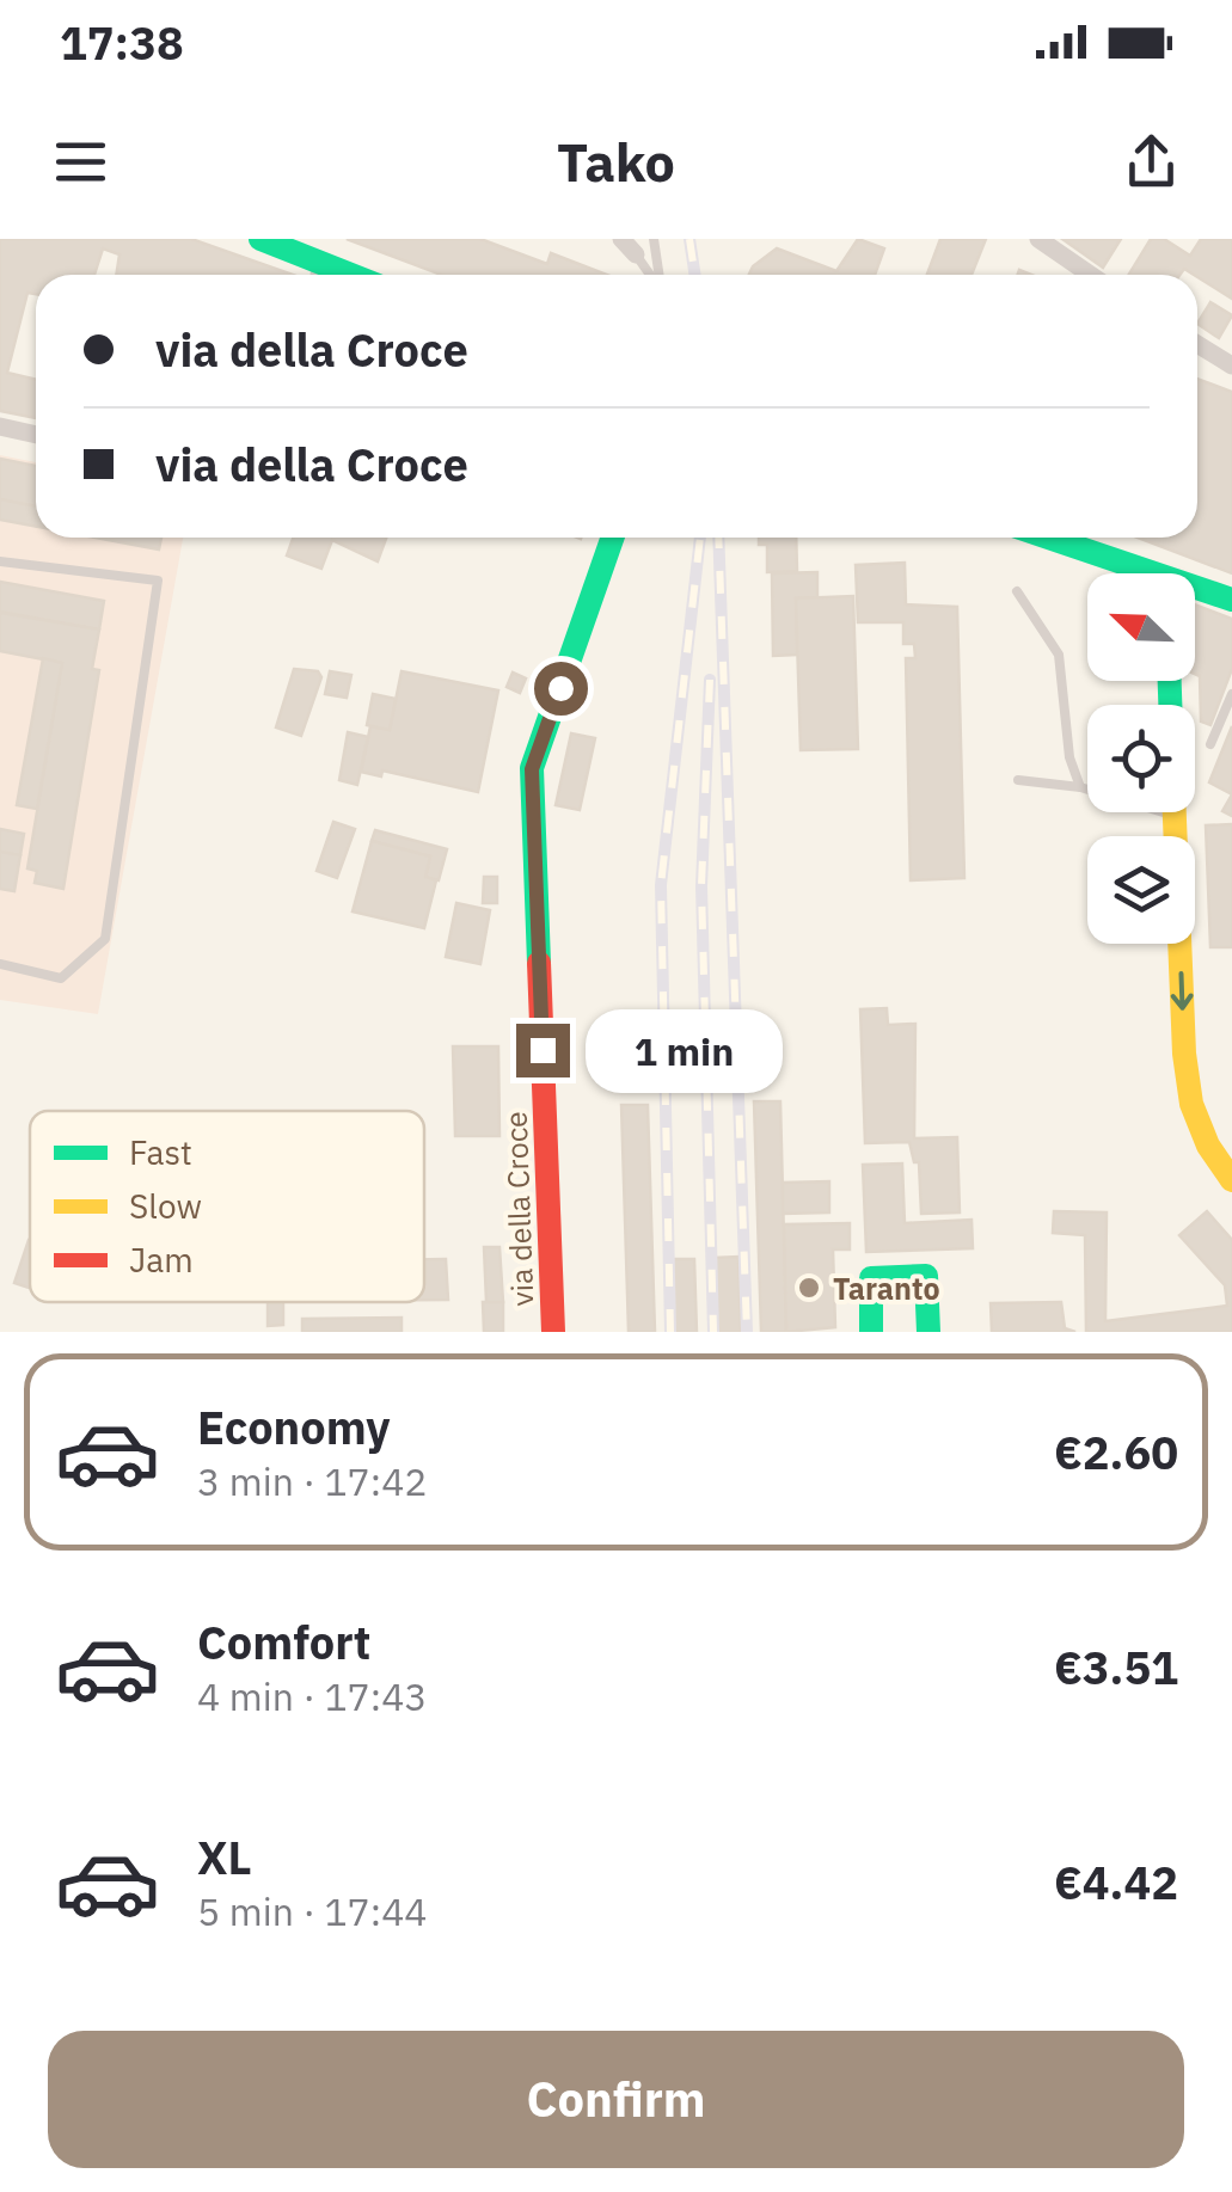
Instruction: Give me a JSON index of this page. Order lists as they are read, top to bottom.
{
  "streets": {
    "street": ["via della Croce"]
  },
  "places": ["Taranto"],
  "legend": ["Fast", "Slow", "Jam"],
  "north": "top left",
  "page": {
    "status": "17:38",
    "header": "Tako",
    "banner": ["via della Croce", "via della Croce"],
    "bubble": "1 min",
    "list": [
      {
        "name": "Economy",
        "note": "3 min · 17:42",
        "value": "€2.60"
      },
      {
        "name": "Comfort",
        "note": "4 min · 17:43",
        "value": "€3.51"
      },
      {
        "name": "XL",
        "note": "5 min · 17:44",
        "value": "€4.42"
      }
    ],
    "buttons": "Confirm"
  }
}
